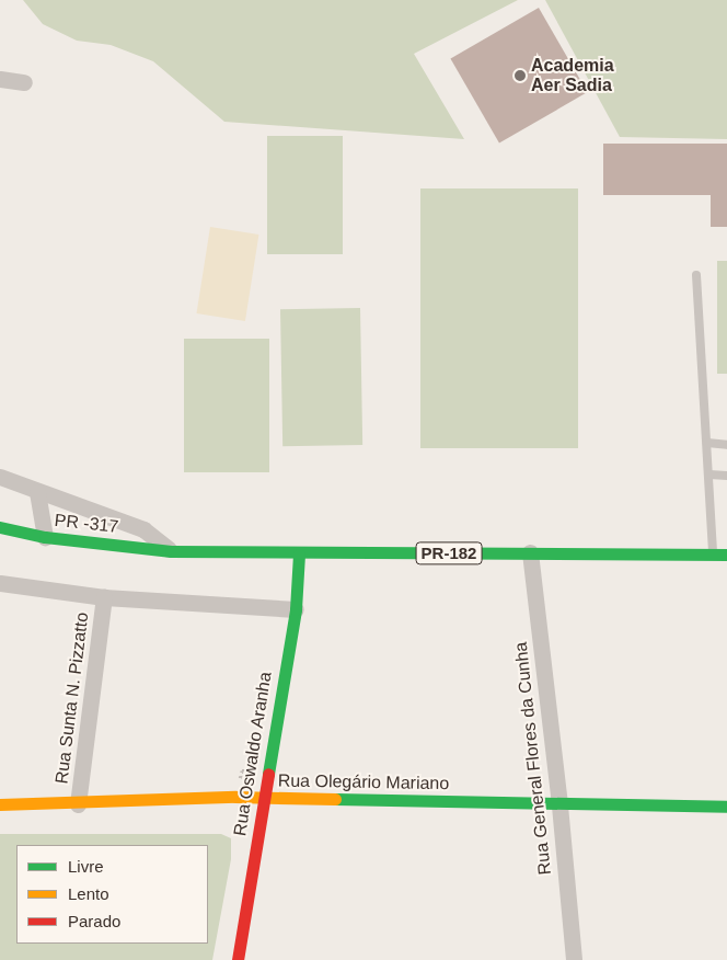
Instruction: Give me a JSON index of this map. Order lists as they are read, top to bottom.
{
  "streets": {
    "street": [
      "PR -317",
      "PR-182",
      "Rua Sunta N. Pizzatto",
      "Rua Oswaldo Aranha",
      "Rua General Flores da Cunha",
      "Rua Olegário Mariano"
    ]
  },
  "crossings": [
    ["PR -317", "PR-182"],
    ["PR-182", "Rua Oswaldo Aranha"],
    ["PR-182", "Rua General Flores da Cunha"],
    ["Rua Sunta N. Pizzatto", "Rua Olegário Mariano"],
    ["Rua Oswaldo Aranha", "Rua Olegário Mariano"],
    ["Rua General Flores da Cunha", "Rua Olegário Mariano"]
  ],
  "places": ["Academia Aer Sadia"],
  "legend": ["Livre", "Lento", "Parado"]
}
